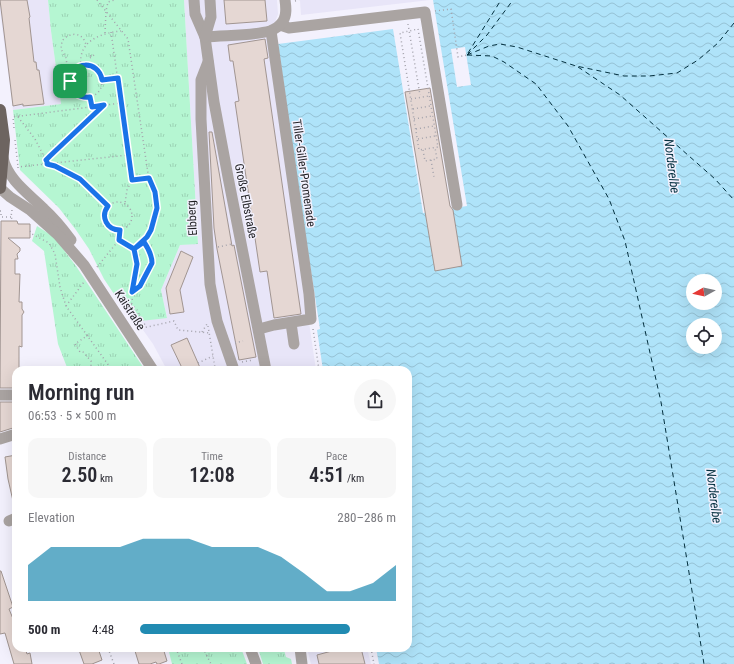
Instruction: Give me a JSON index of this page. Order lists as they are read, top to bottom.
{
  "streets": {
    "street": [
      "Tiller-Giller-Promenade",
      "Große Elbstraße",
      "Elbberg",
      "Kaistraße"
    ]
  },
  "crossings": [
    ["Große Elbstraße", "Elbberg"]
  ],
  "water": ["Norderelbe"],
  "north": "left",
  "page": {
    "heading": ["Morning run", "06:53 · 5 × 500 m"],
    "stats": [
      ["Distance", "2.50 km"],
      ["Time", "12:08"],
      ["Pace", "4:51 /km"]
    ],
    "chart": ["Elevation", "280–286 m"],
    "list": [
      {
        "name": "500 m",
        "note": "4:48"
      }
    ]
  }
}
